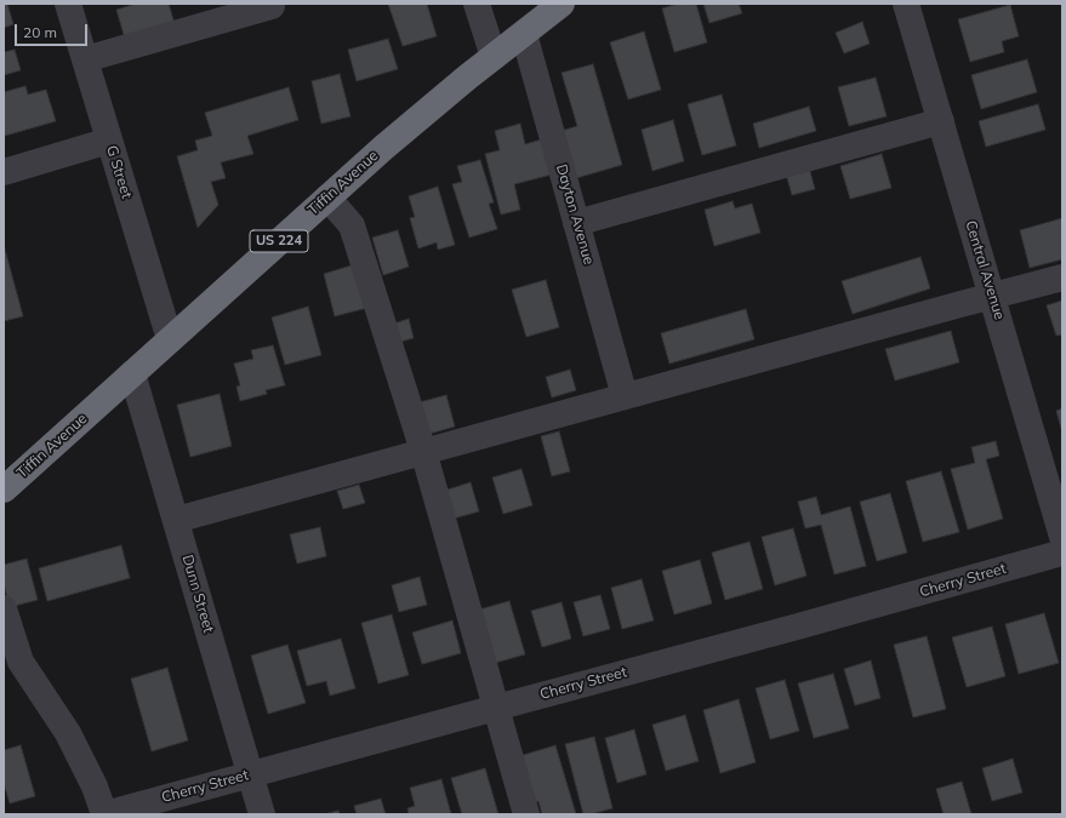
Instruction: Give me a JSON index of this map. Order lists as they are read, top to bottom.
{
  "streets": {
    "highway": ["Tiffin Avenue", "US 224"],
    "street": [
      "G Street",
      "Dayton Avenue",
      "Central Avenue",
      "Cherry Street",
      "Dunn Street"
    ]
  },
  "crossings": [
    ["G Street", "Tiffin Avenue"],
    ["Tiffin Avenue", "Dayton Avenue"],
    ["Tiffin Avenue", "Dunn Street"],
    ["Cherry Street", "Dunn Street"]
  ],
  "scale_bar": "20 m"
}
